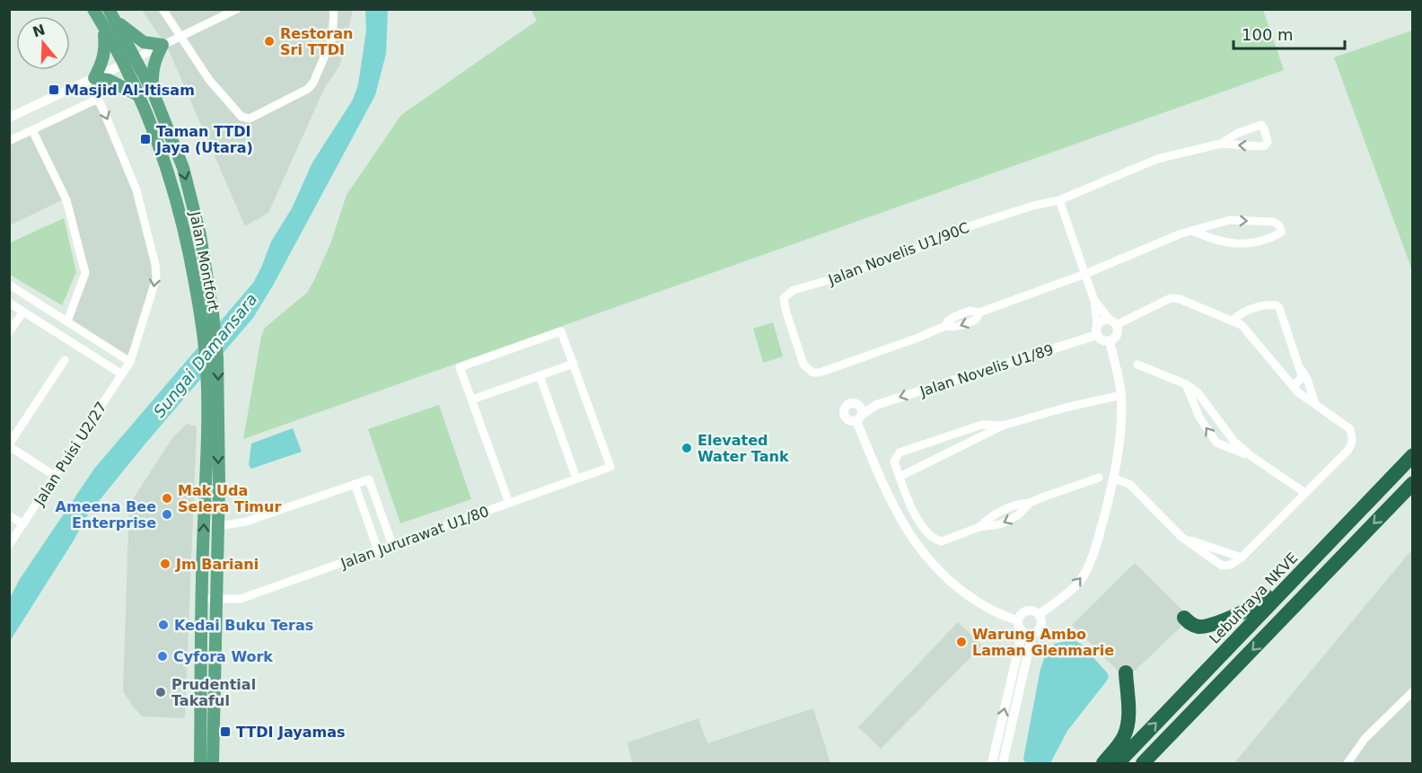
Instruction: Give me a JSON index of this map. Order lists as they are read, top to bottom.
{
  "streets": {
    "highway": ["Lebuhraya NKVE"],
    "main road": ["Jalan Montfort"],
    "street": [
      "Jalan Novelis U1/90C",
      "Jalan Novelis U1/89",
      "Jalan Puisi U2/27",
      "Jalan Jururawat U1/80"
    ]
  },
  "crossings": [
    ["Jalan Montfort", "Jalan Jururawat U1/80"]
  ],
  "water": ["Sungai Damansara"],
  "places": {
    "other": [
      "Restoran Sri TTDI",
      "Elevated Water Tank",
      "Mak Uda Selera Timur",
      "Ameena Bee Enterprise",
      "Jm Bariani",
      "Kedai Buku Teras",
      "Warung Ambo Laman Glenmarie",
      "Cyfora Work",
      "Prudential Takaful"
    ],
    "transit": ["Masjid Al-Itisam", "Taman TTDI Jaya (Utara)", "TTDI Jayamas"]
  },
  "scale_bar": "100 m",
  "north": "top"
}
